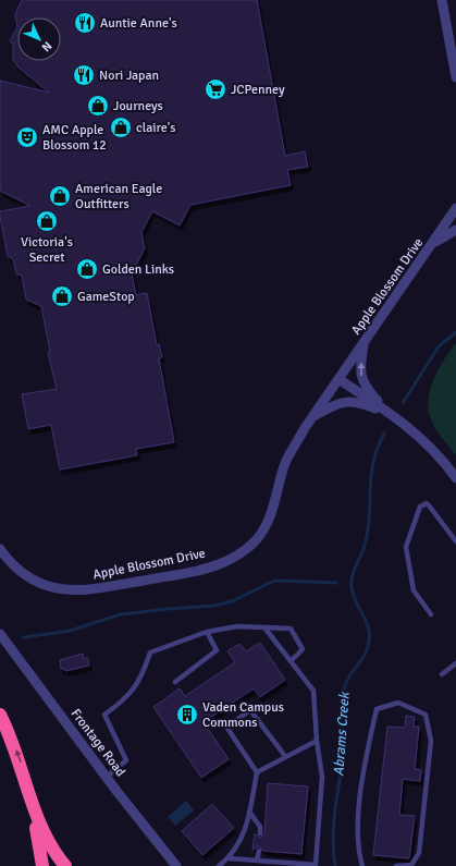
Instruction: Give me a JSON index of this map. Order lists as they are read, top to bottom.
{
  "streets": {
    "street": ["Apple Blossom Drive", "Frontage Road"]
  },
  "water": ["Abrams Creek"],
  "places": {
    "restaurant": ["Auntie Anne's", "Nori Japan"],
    "supermarket": ["JCPenney"],
    "shop": [
      "Journeys",
      "claire's",
      "American Eagle Outfitters",
      "Victoria's Secret",
      "Golden Links",
      "GameStop"
    ],
    "theatre": ["AMC Apple Blossom 12"],
    "building": ["Vaden Campus Commons"]
  },
  "north": "bottom right"
}
